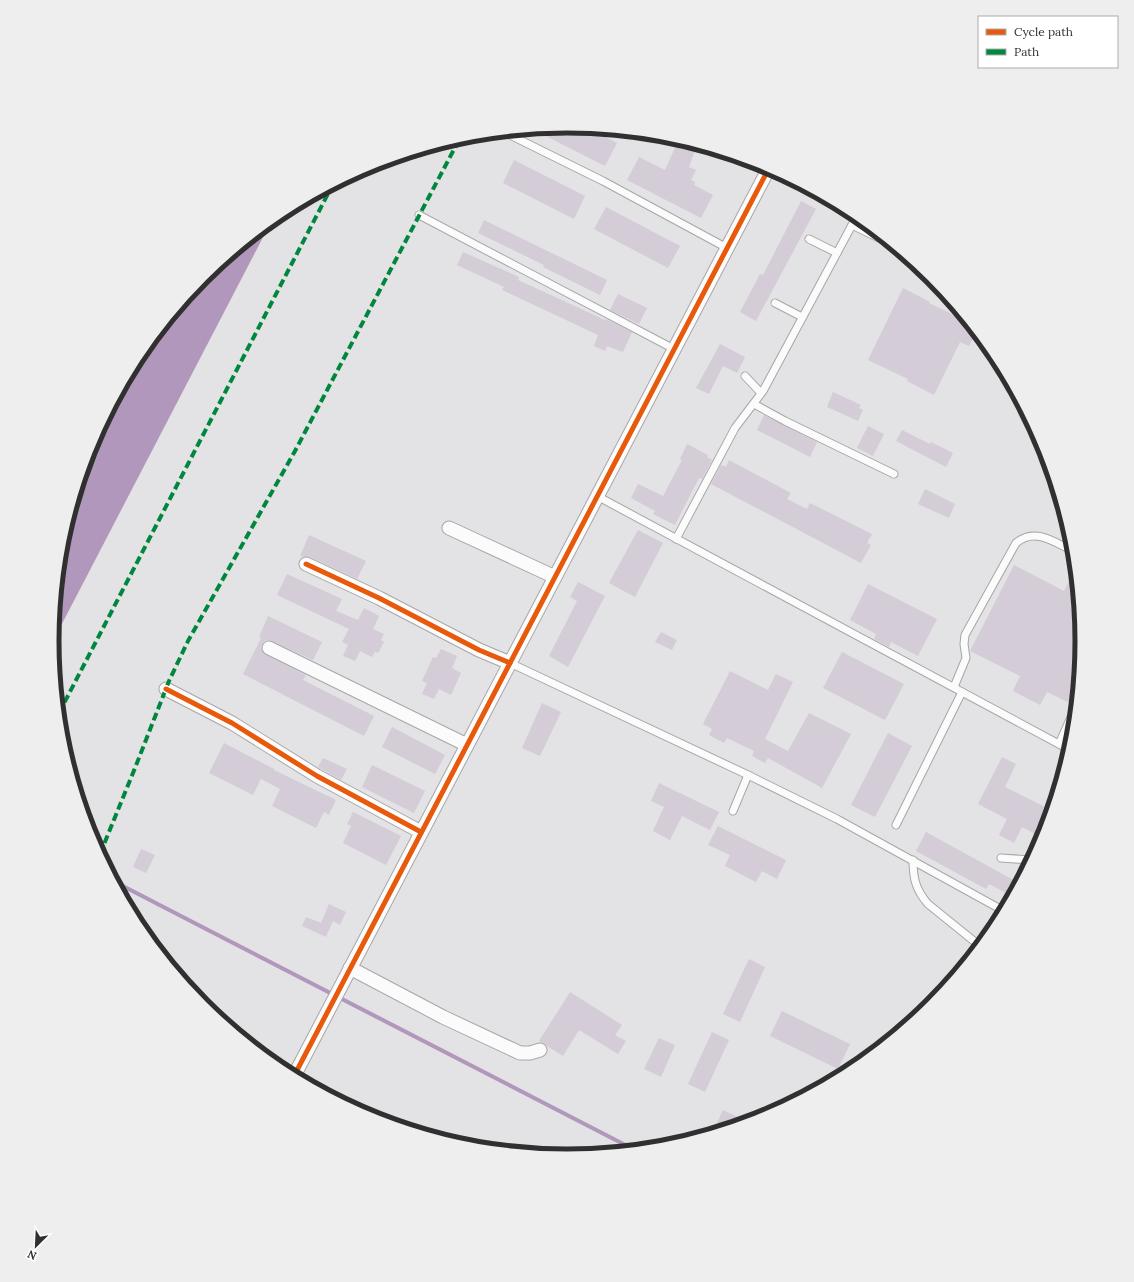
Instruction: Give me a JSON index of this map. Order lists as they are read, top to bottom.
{
  "legend": ["Cycle path", "Path"],
  "north": "bottom left"
}
